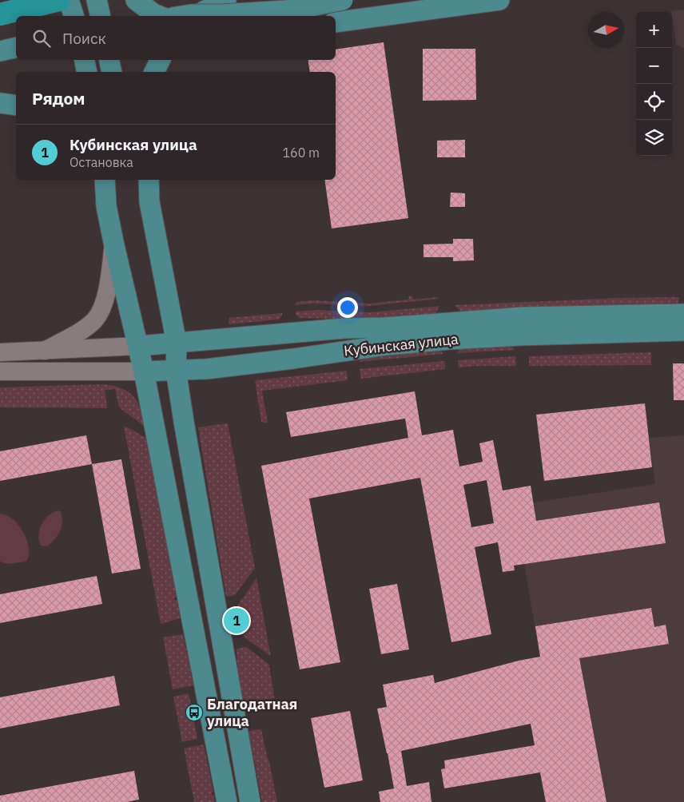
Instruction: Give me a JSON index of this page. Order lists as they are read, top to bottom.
{
  "streets": {
    "main road": ["Кубинская улица"]
  },
  "places": {
    "bus stop": ["Благодатная улица"]
  },
  "north": "right",
  "page": {
    "map_buttons": ["+", "−"],
    "search": "Поиск",
    "heading": "Рядом",
    "list": [
      {
        "mark": "1",
        "name": "Кубинская улица",
        "note": "Остановка",
        "value": "160 m"
      }
    ],
    "pins": "1"
  }
}
